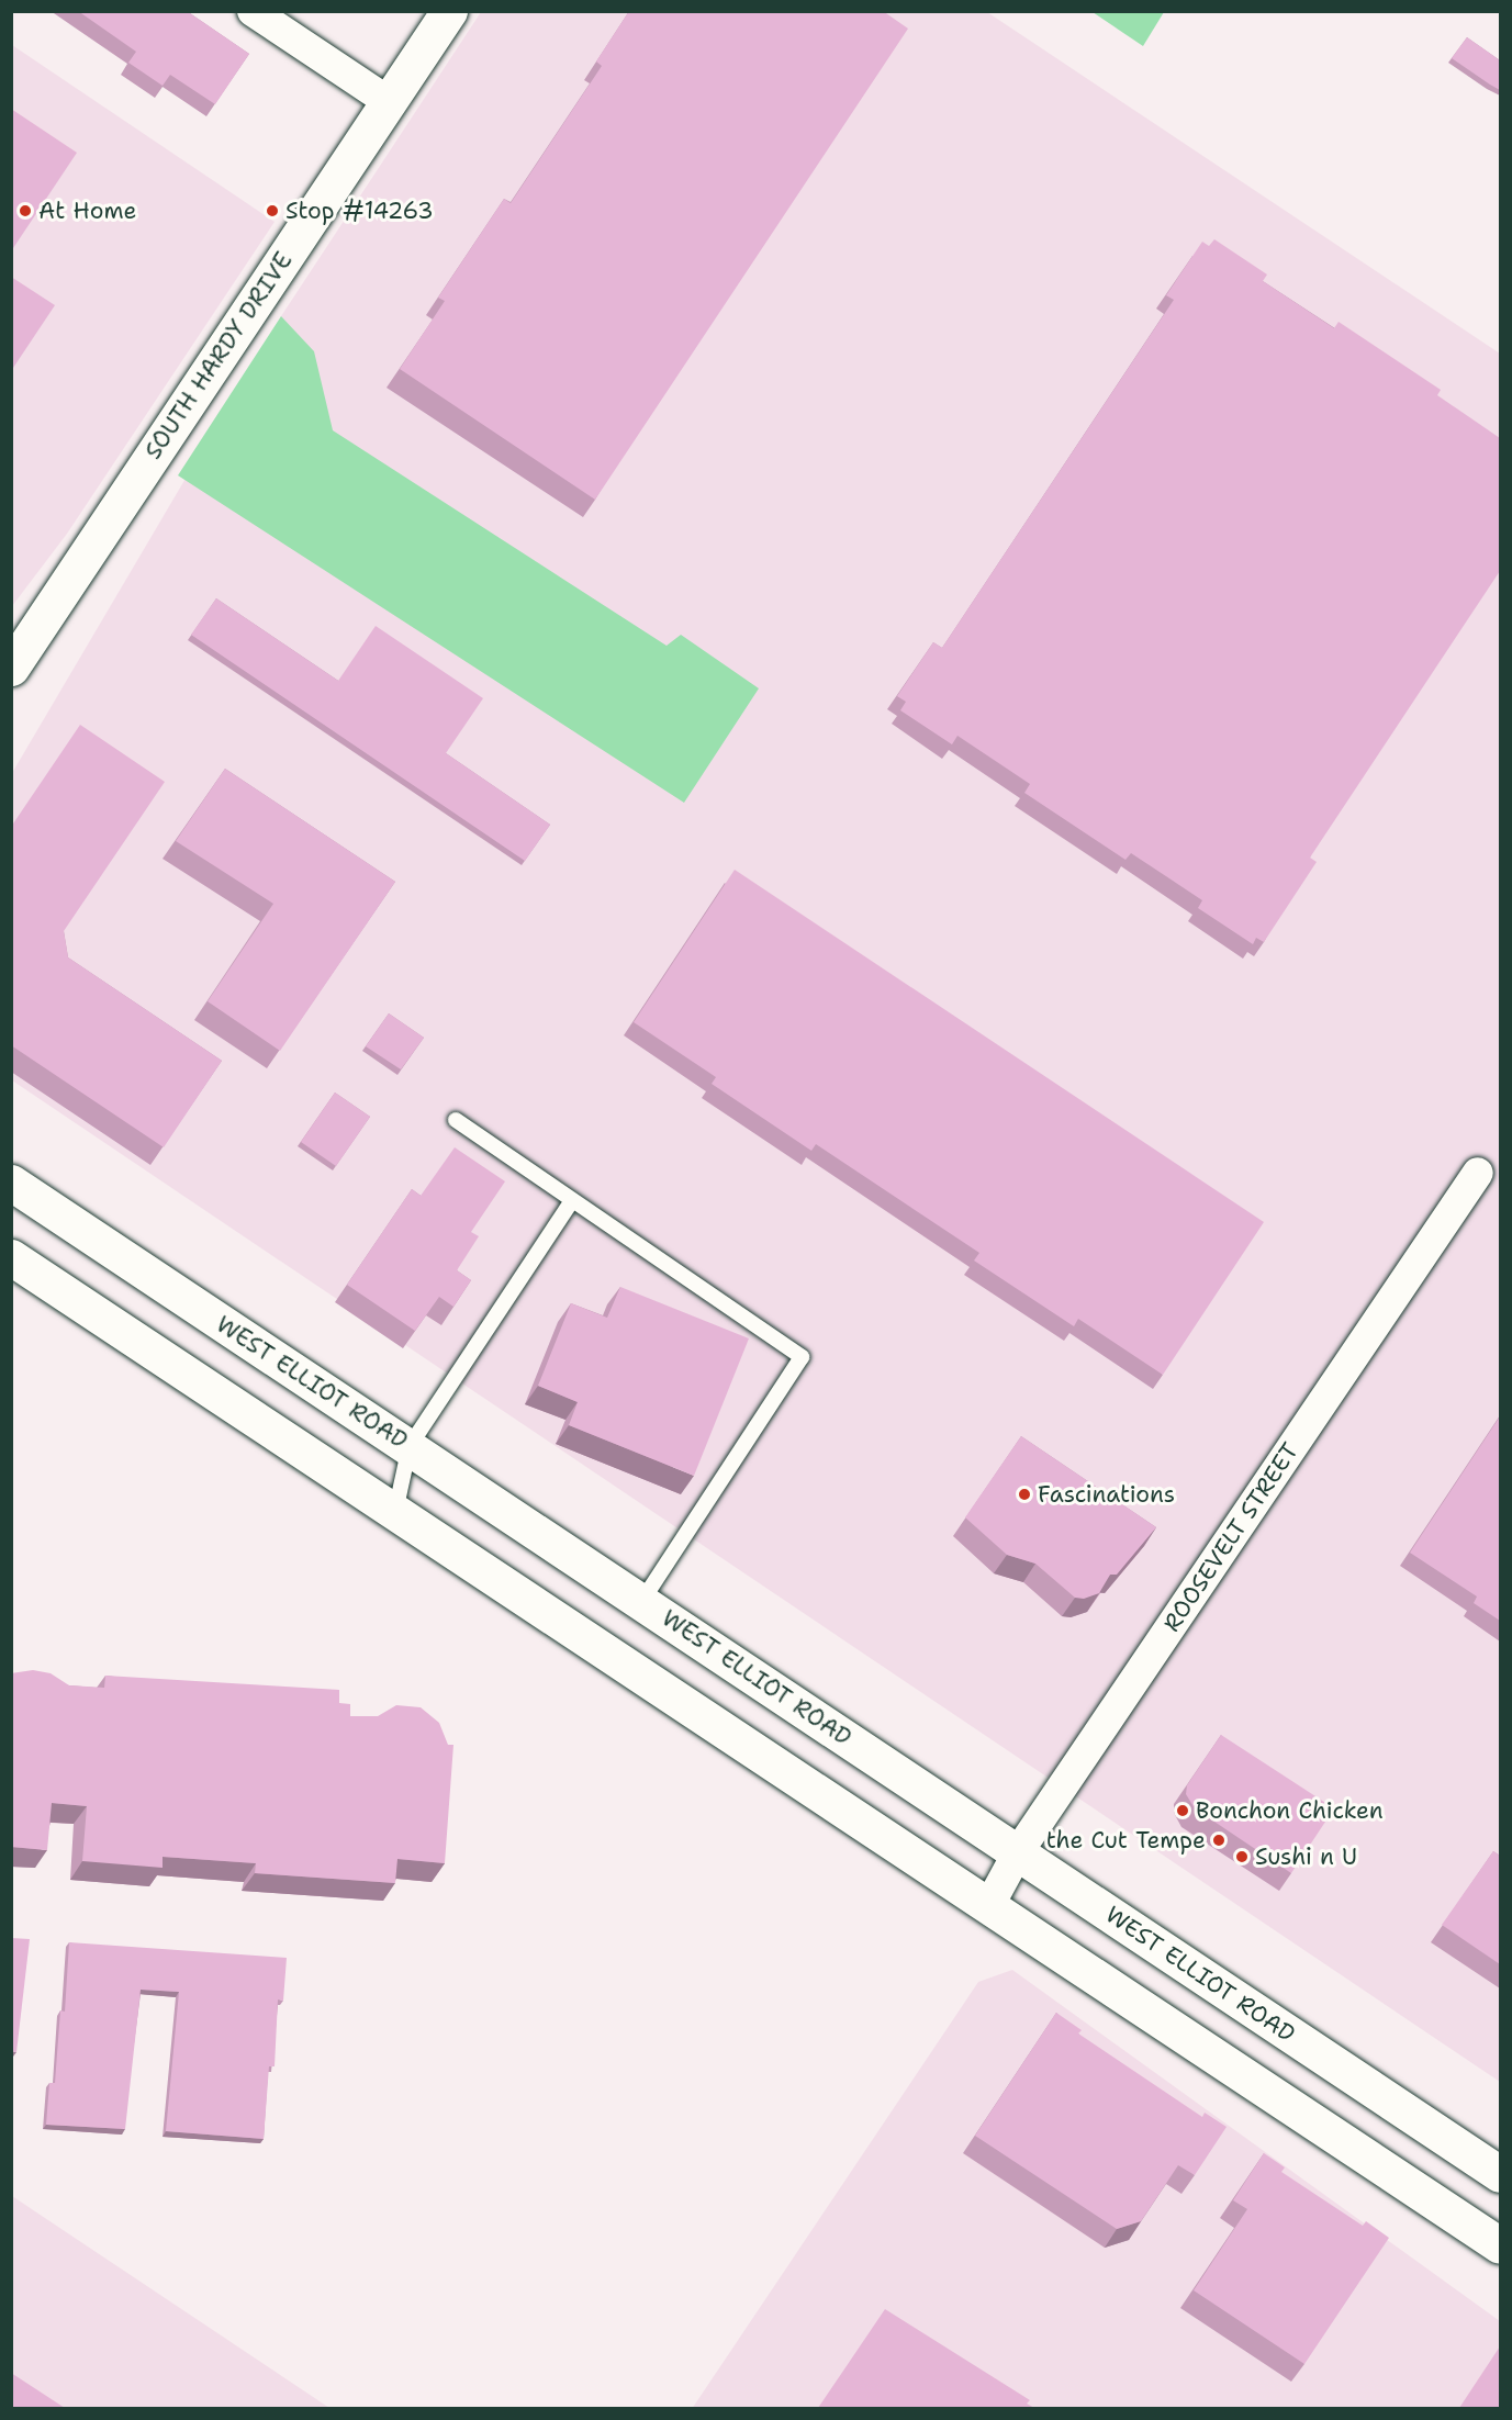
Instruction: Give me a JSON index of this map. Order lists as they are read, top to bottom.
{
  "streets": {
    "main road": ["SOUTH HARDY DRIVE", "WEST ELLIOT ROAD"],
    "street": ["ROOSEVELT STREET"]
  },
  "crossings": [
    ["WEST ELLIOT ROAD", "ROOSEVELT STREET"]
  ],
  "places": [
    "At Home",
    "Stop #14263",
    "Fascinations",
    "Bonchon Chicken",
    "the Cut Tempe",
    "Sushi n U"
  ]
}
